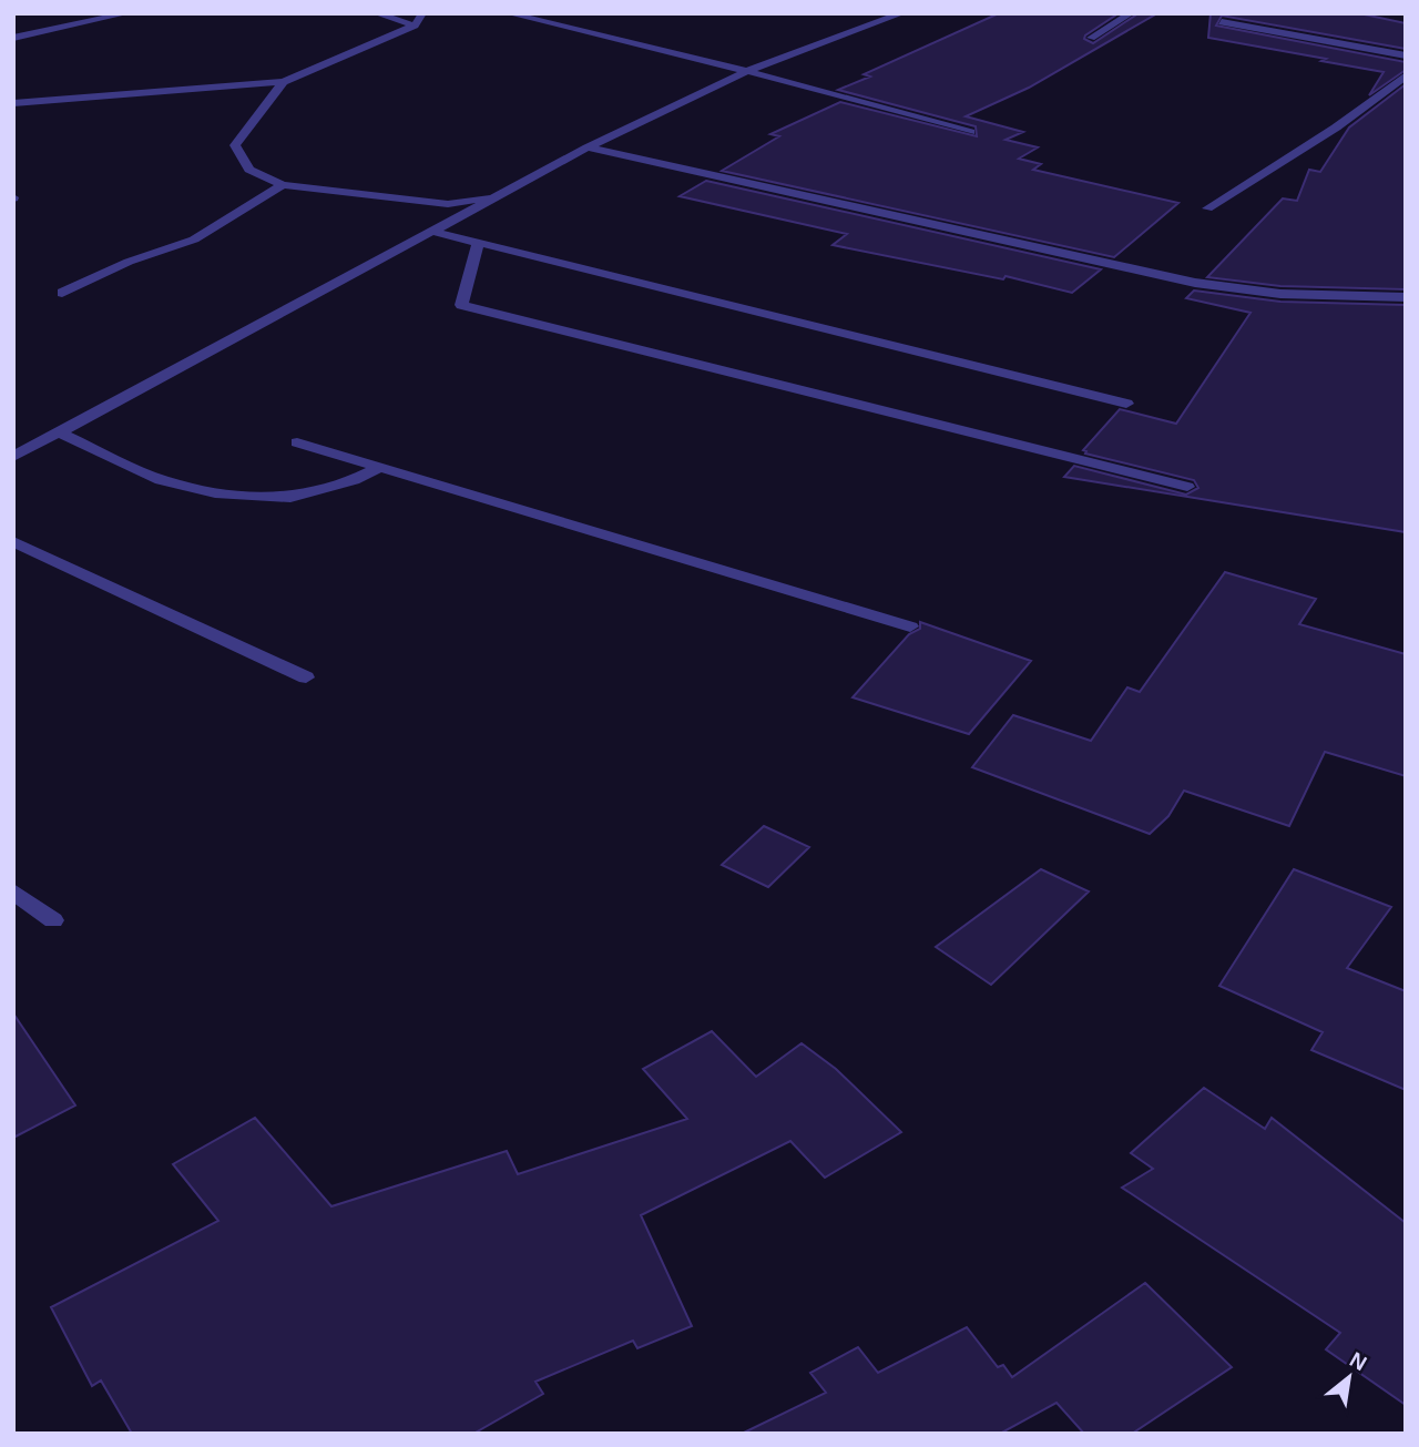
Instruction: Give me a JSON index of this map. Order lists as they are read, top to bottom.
{
  "north": "top right"
}
